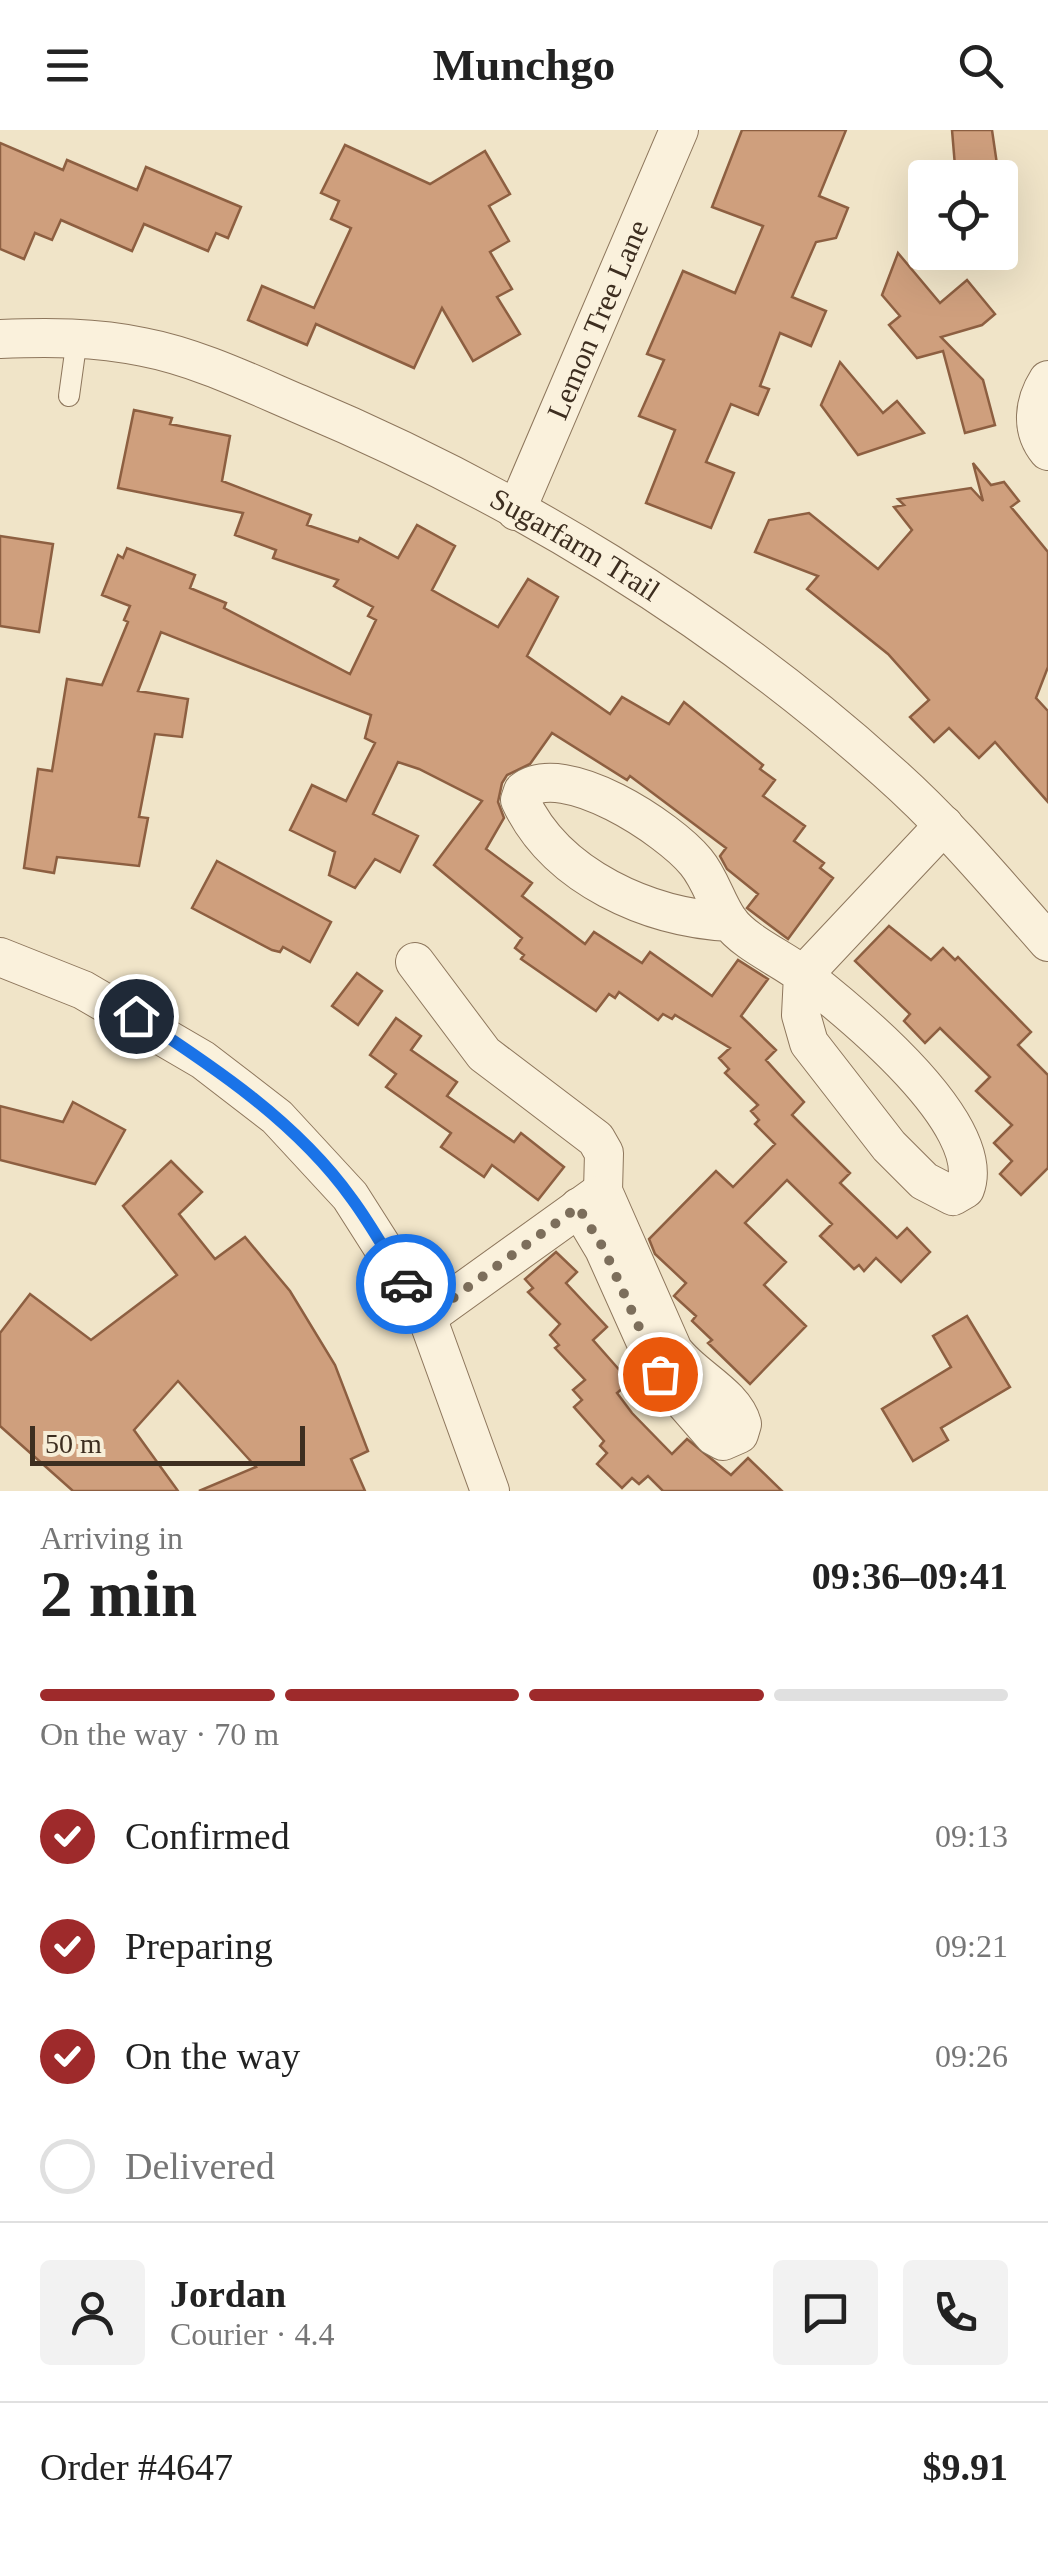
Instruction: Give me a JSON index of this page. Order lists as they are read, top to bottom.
{
  "streets": {
    "street": ["Lemon Tree Lane", "Sugarfarm Trail"]
  },
  "crossings": [
    ["Lemon Tree Lane", "Sugarfarm Trail"]
  ],
  "scale_bar": "50 m",
  "page": {
    "header": "Munchgo",
    "scale": "50 m",
    "heading": ["2 min", "Arriving in", "09:36–09:41"],
    "panel": [
      "Jordan",
      "Courier · 4.4",
      "Order #4647",
      "$9.91"
    ],
    "bar": "On the way · 70 m",
    "list": [
      ["Confirmed", "09:13"],
      ["Preparing", "09:21"],
      ["On the way", "09:26"],
      "Delivered"
    ]
  }
}
